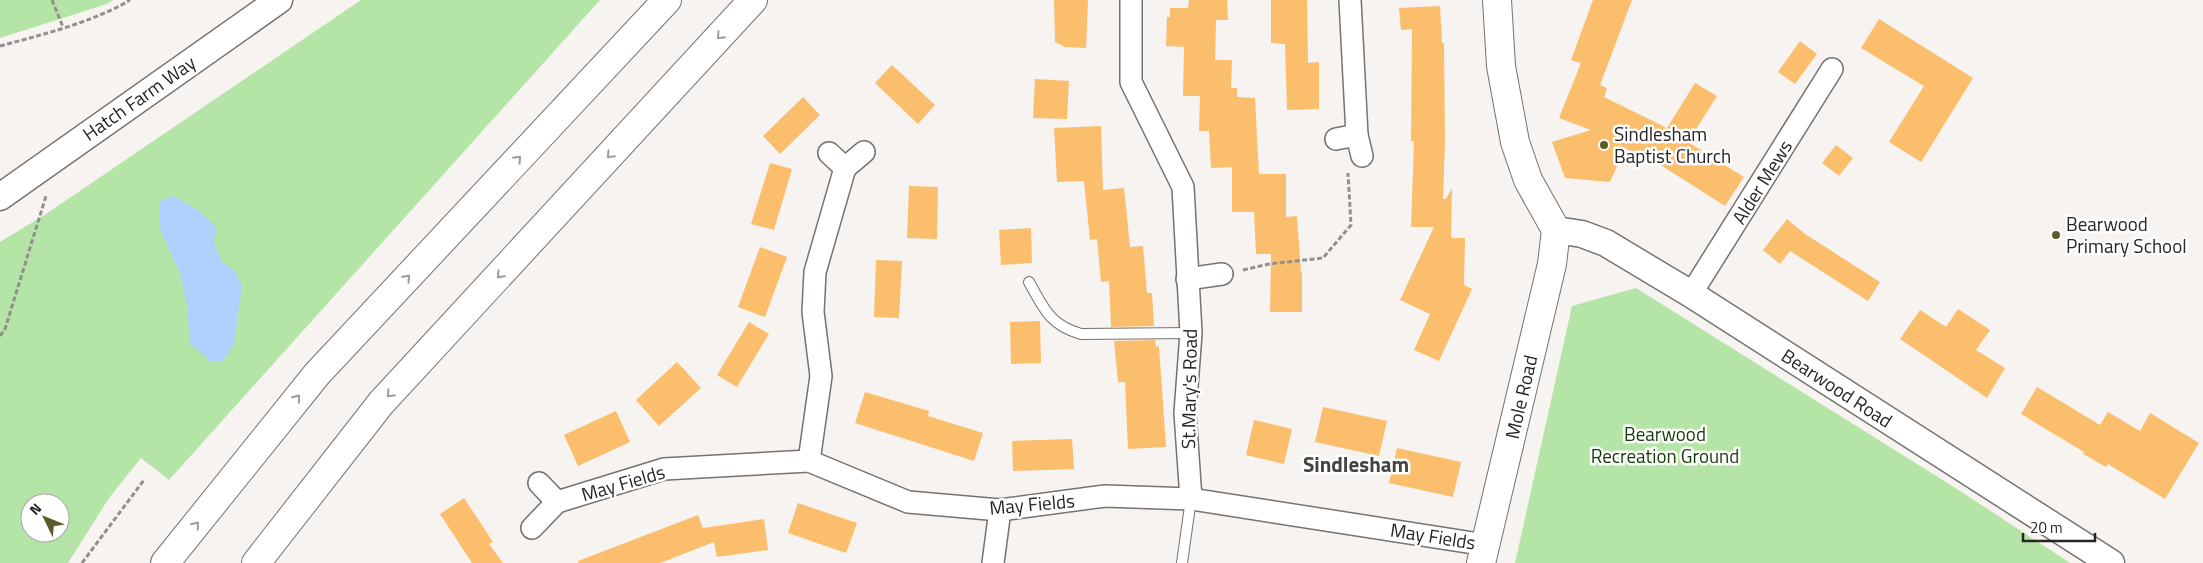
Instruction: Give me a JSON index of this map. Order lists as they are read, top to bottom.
{
  "streets": {
    "main road": ["Mole Road"],
    "street": [
      "Hatch Farm Way",
      "Alder Mews",
      "Bearwood Road",
      "St.Mary's Road",
      "May Fields"
    ]
  },
  "crossings": [
    ["Alder Mews", "Bearwood Road"],
    ["Bearwood Road", "Mole Road"],
    ["St.Mary's Road", "May Fields"],
    ["Mole Road", "May Fields"]
  ],
  "districts": ["Sindlesham"],
  "parks": ["Bearwood Recreation Ground"],
  "places": ["Sindlesham Baptist Church", "Bearwood Primary School"],
  "scale_bar": "20 m",
  "north": "top left"
}
